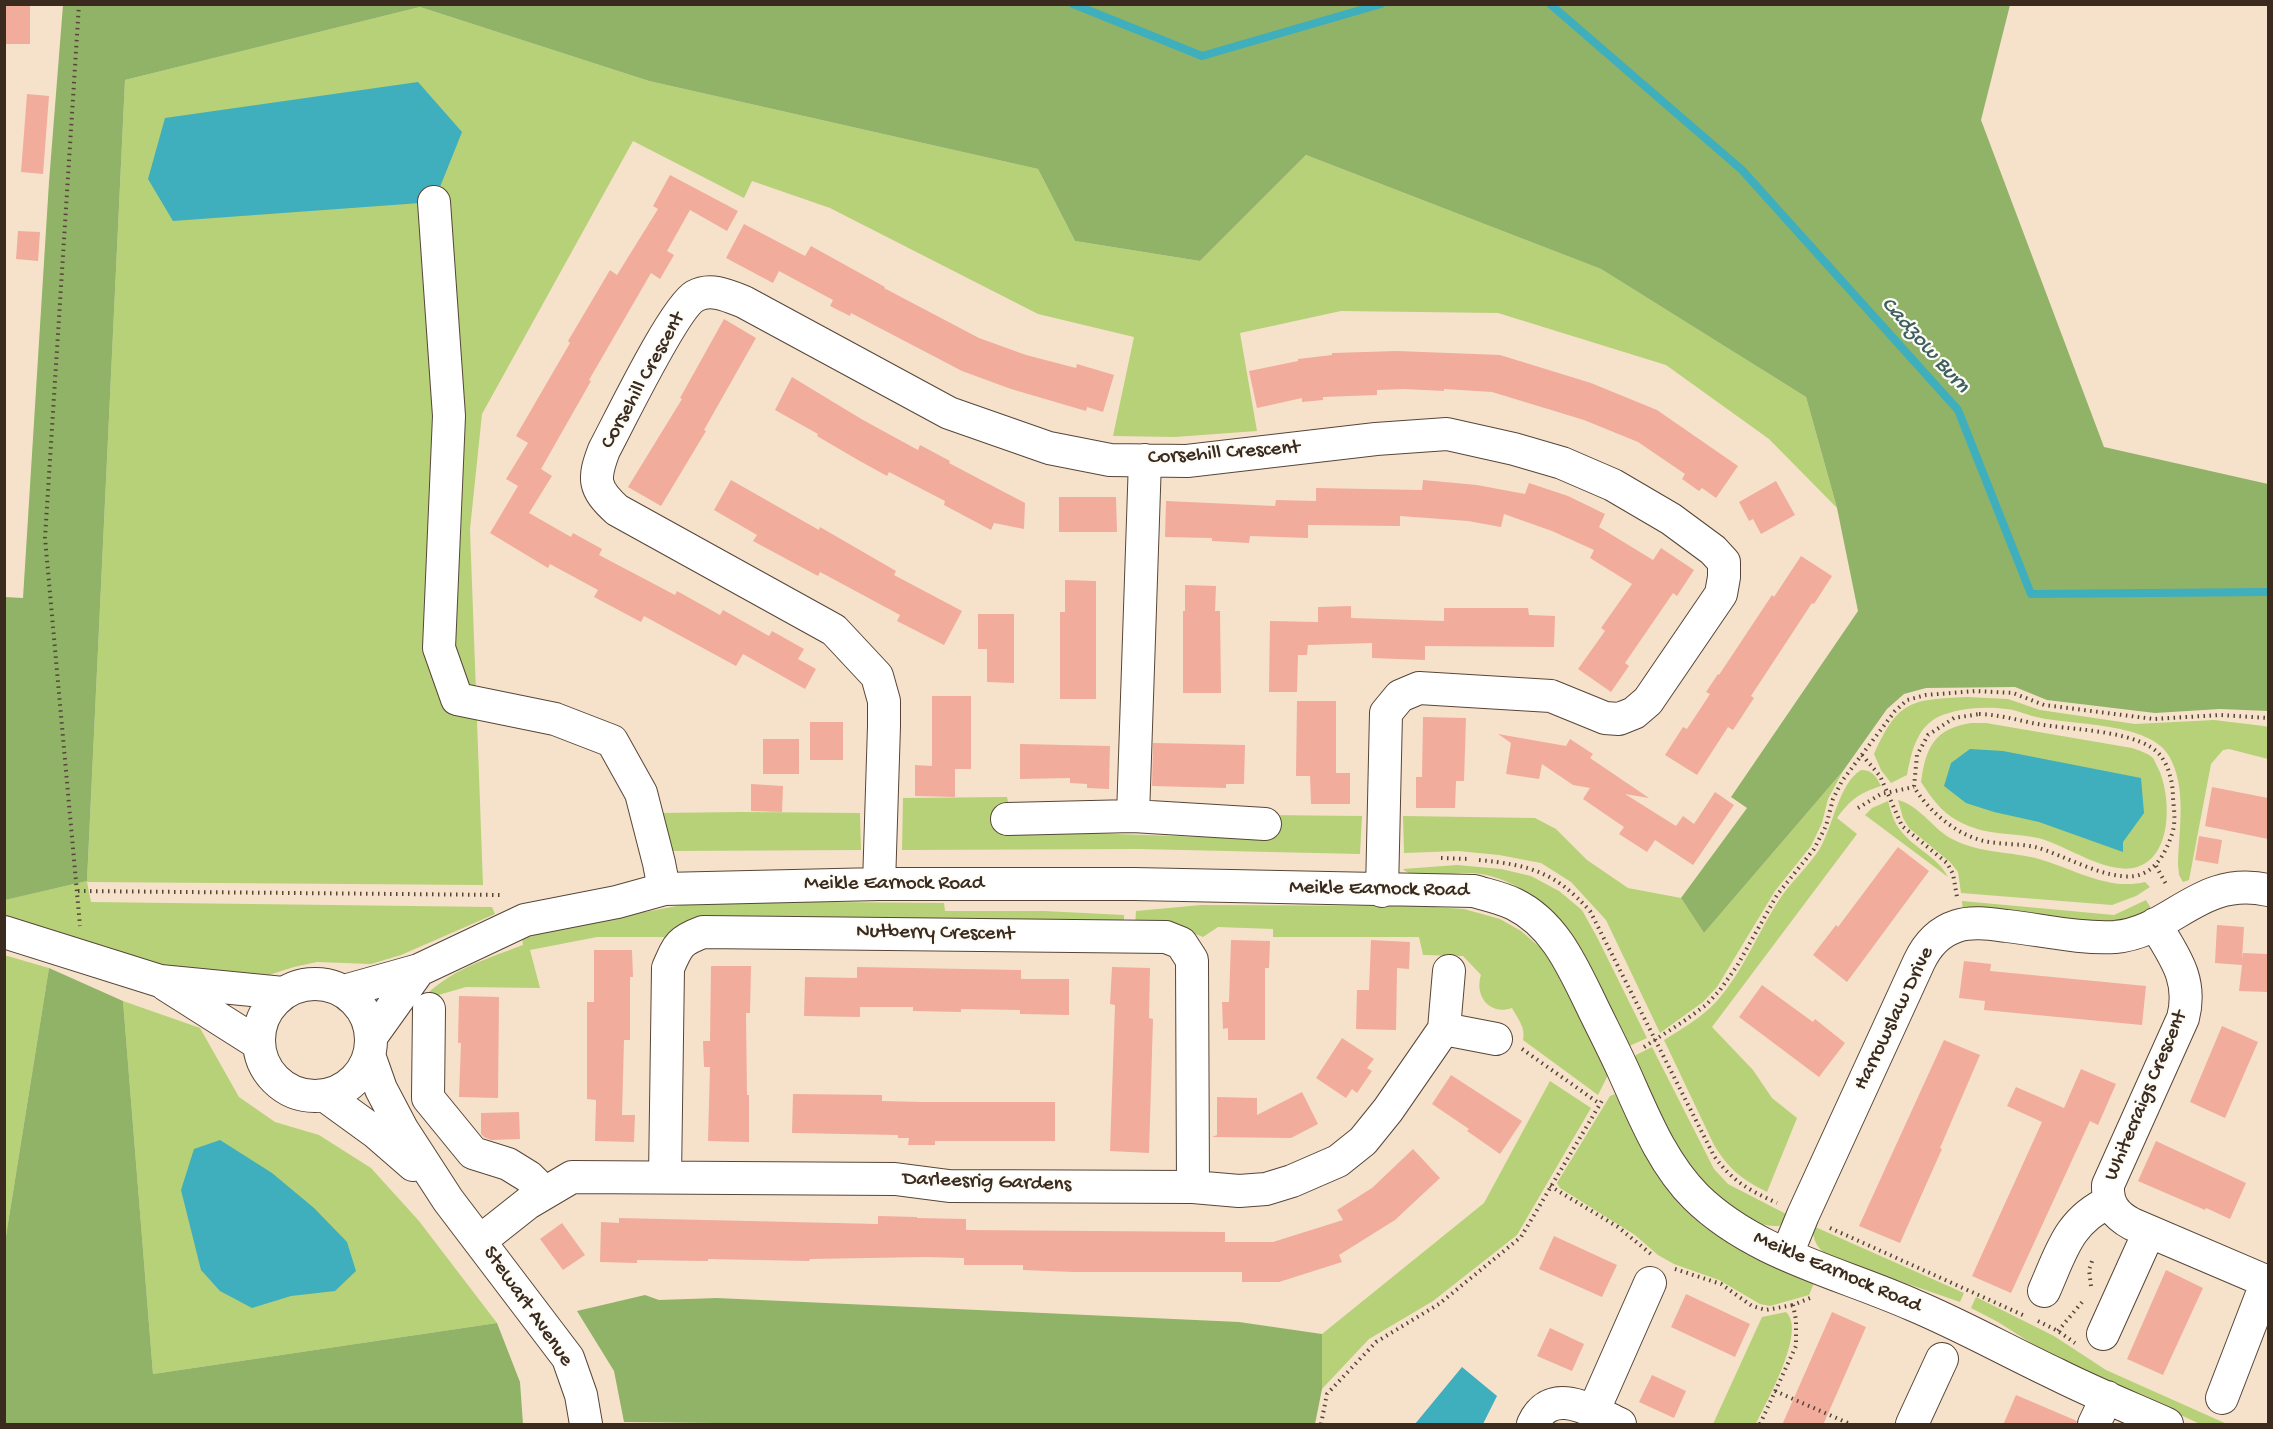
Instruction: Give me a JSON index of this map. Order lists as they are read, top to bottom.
{
  "streets": {
    "street": [
      "Corsehill Crescent",
      "Meikle Earnock Road",
      "Nutberry Crescent",
      "Harrowslaw Drive",
      "Whitecraigs Crescent",
      "Darleesrig Gardens",
      "Stewart Avenue"
    ]
  },
  "crossings": [
    ["Corsehill Crescent", "Meikle Earnock Road"],
    ["Meikle Earnock Road", "Harrowslaw Drive"],
    ["Meikle Earnock Road", "Stewart Avenue"],
    ["Nutberry Crescent", "Darleesrig Gardens"],
    ["Harrowslaw Drive", "Whitecraigs Crescent"],
    ["Darleesrig Gardens", "Stewart Avenue"]
  ],
  "water": ["Cadzow Burn"]
}
